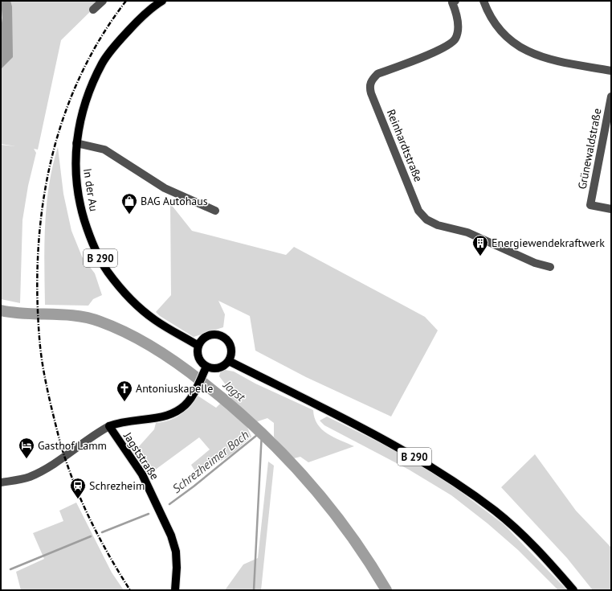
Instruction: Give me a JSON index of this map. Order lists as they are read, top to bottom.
{
  "streets": {
    "main road": ["In der Au", "B 290", "Jagststraße"],
    "street": ["Reinhardtstraße", "Grünewaldstraße"]
  },
  "crossings": [
    ["In der Au", "B 290"]
  ],
  "water": ["Jagst", "Schrezheimer Bach"],
  "places": {
    "shop": ["BAG Autohaus"],
    "building": ["Energiewendekraftwerk"],
    "church": ["Antoniuskapelle"],
    "hotel": ["Gasthof Lamm"],
    "station": ["Schrezheim"]
  }
}
